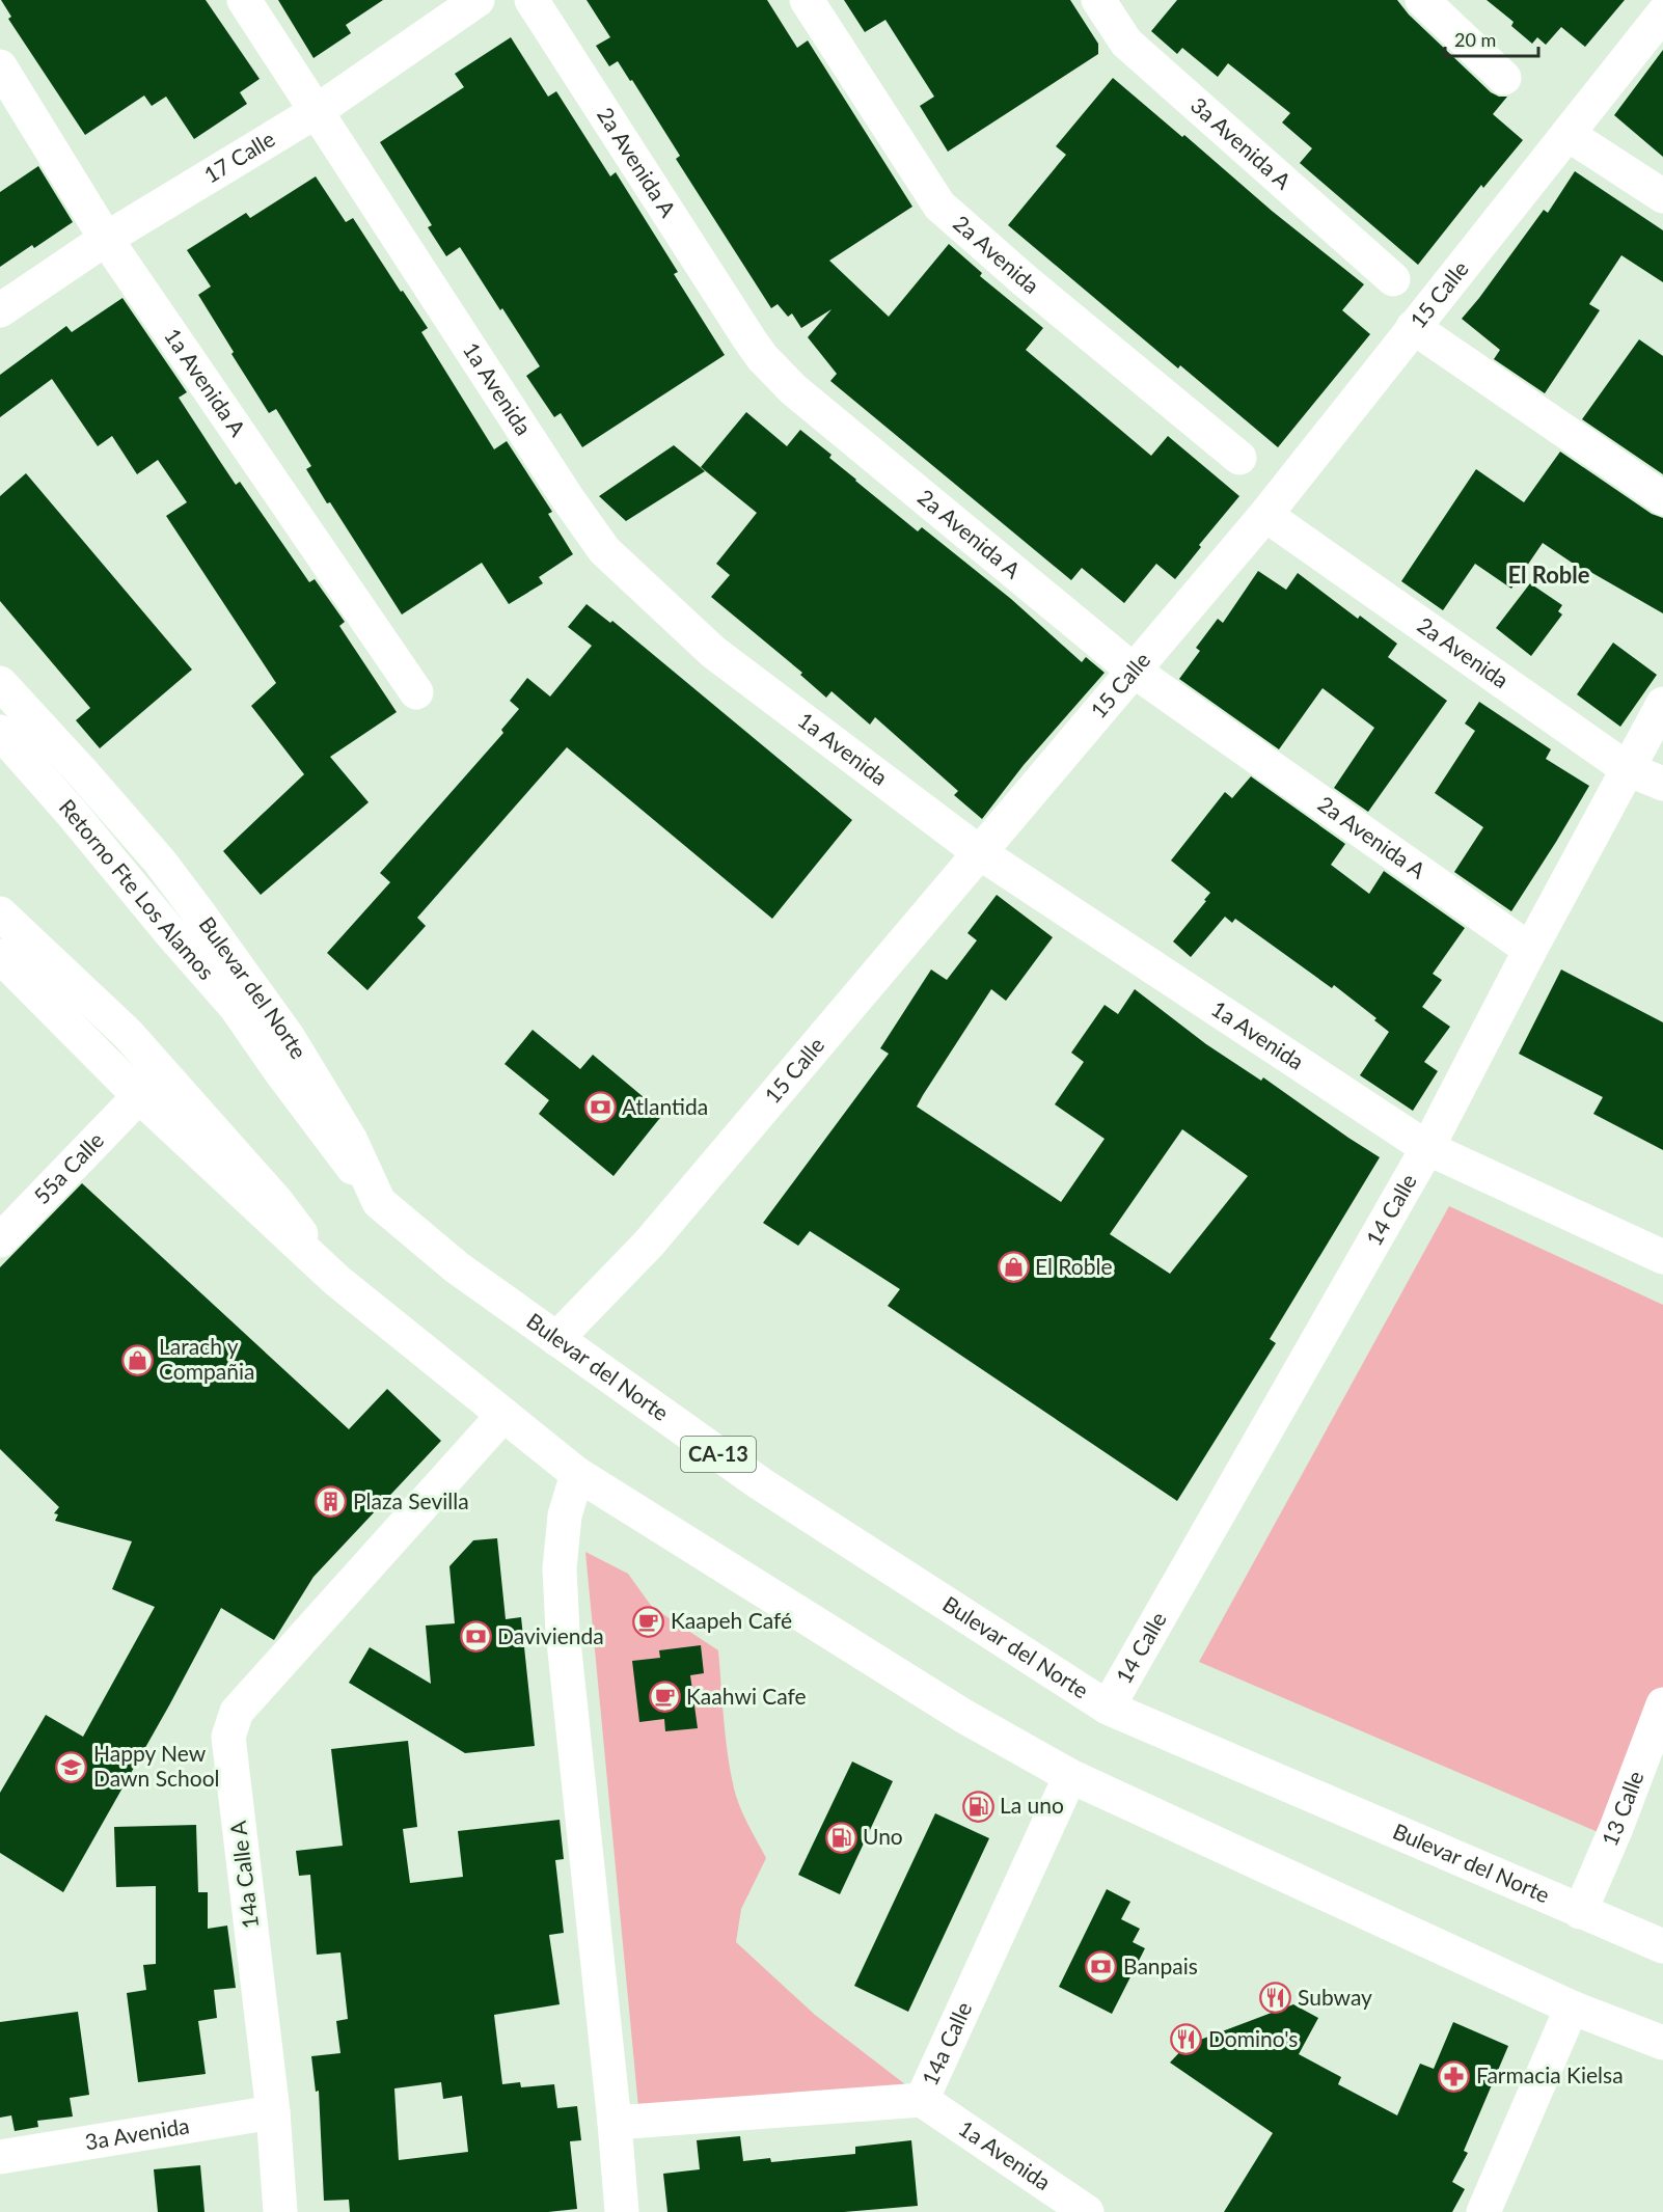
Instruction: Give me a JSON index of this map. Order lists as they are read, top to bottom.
{
  "streets": {
    "main road": [
      "3a Avenida A",
      "17 Calle",
      "2a Avenida A",
      "2a Avenida",
      "15 Calle",
      "1a Avenida A",
      "1a Avenida",
      "Retorno Fte Los Alamos",
      "Bulevar del Norte",
      "55a Calle",
      "14 Calle",
      "CA-13",
      "13 Calle",
      "14a Calle A",
      "14a Calle",
      "3a Avenida"
    ]
  },
  "crossings": [
    ["17 Calle", "1a Avenida A"],
    ["17 Calle", "1a Avenida"],
    ["2a Avenida A", "15 Calle"],
    ["2a Avenida A", "14 Calle"],
    ["2a Avenida", "15 Calle"],
    ["2a Avenida", "14 Calle"],
    ["15 Calle", "1a Avenida"],
    ["15 Calle", "Bulevar del Norte"],
    ["1a Avenida", "14 Calle"],
    ["1a Avenida", "14a Calle"],
    ["Retorno Fte Los Alamos", "Bulevar del Norte"],
    ["Bulevar del Norte", "14 Calle"],
    ["Bulevar del Norte", "13 Calle"],
    ["14a Calle A", "3a Avenida"]
  ],
  "districts": ["El Roble"],
  "places": {
    "bank": ["Atlantida", "Davivienda", "Banpais"],
    "shop": ["El Roble", "Larach y Compañia"],
    "building": ["Plaza Sevilla"],
    "cafe": ["Kaapeh Café", "Kaahwi Cafe"],
    "school or university": ["Happy New Dawn School"],
    "fuel station": ["La uno", "Uno"],
    "restaurant": ["Subway", "Domino's"],
    "pharmacy": ["Farmacia Kielsa"]
  },
  "scale_bar": "20 m"
}
